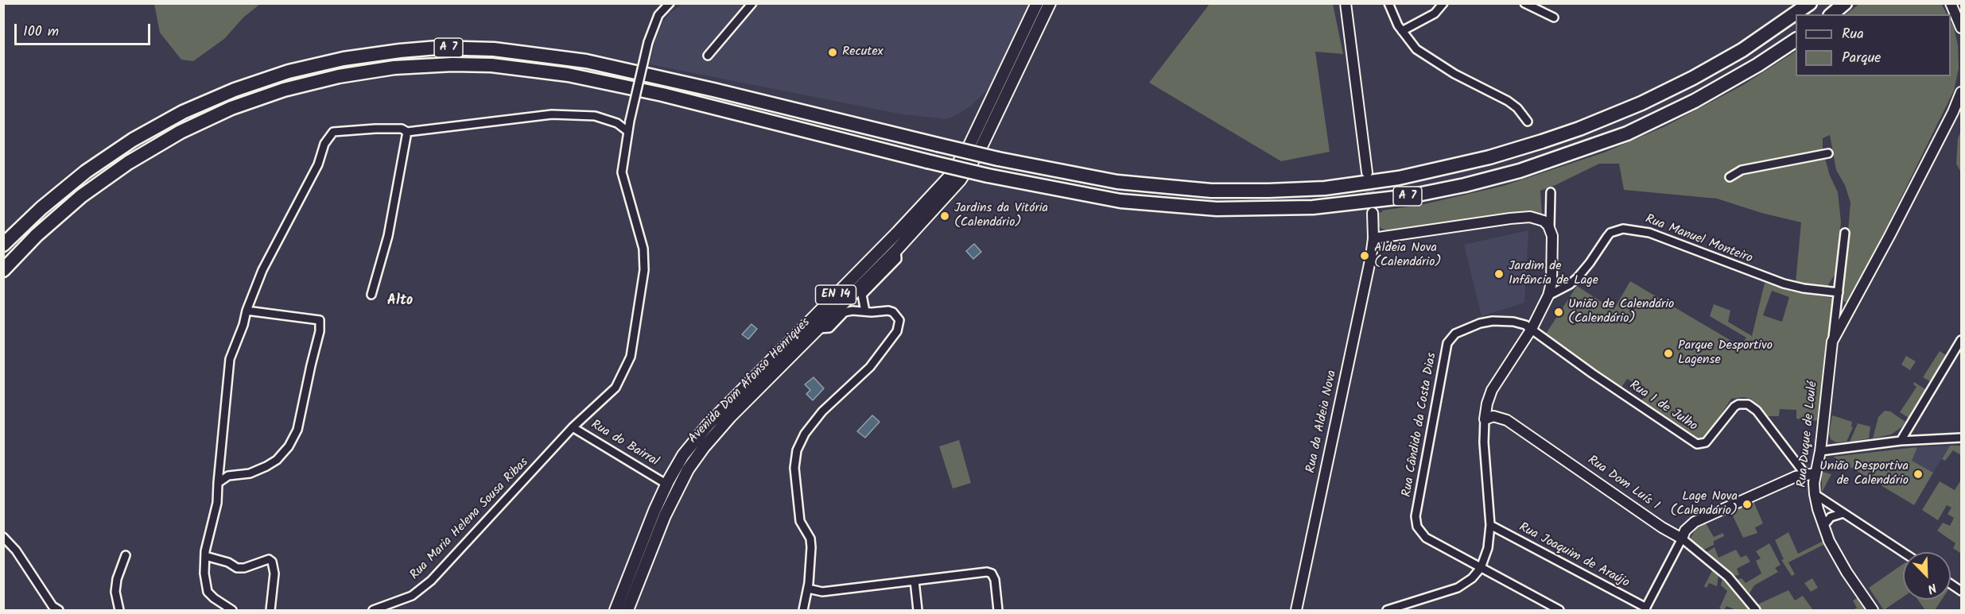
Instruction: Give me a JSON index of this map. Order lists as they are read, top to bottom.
{
  "streets": {
    "highway": ["A 7"],
    "main road": ["EN 14", "Avenida Dom Afonso Henriques"],
    "street": [
      "Rua Manuel Monteiro",
      "Rua 1 de Julho",
      "Rua da Aldeia Nova",
      "Rua Cândido da Costa Dias",
      "Rua Duque de Loulé",
      "Rua do Bairral",
      "Rua Dom Luís I",
      "Rua Maria Helena Sousa Ribas",
      "Rua Joaquim de Araújo"
    ]
  },
  "crossings": [
    ["Rua Manuel Monteiro", "Rua Duque de Loulé"],
    ["Rua 1 de Julho", "Rua Cândido da Costa Dias"],
    ["Rua do Bairral", "Rua Maria Helena Sousa Ribas"]
  ],
  "districts": ["Alto"],
  "places": [
    "Recutex",
    "Jardins da Vitória (Calendário)",
    "Aldeia Nova (Calendário)",
    "Jardim de Infância de Lage",
    "União de Calendário (Calendário)",
    "Parque Desportivo Lagense",
    "União Desportiva de Calendário",
    "Lage Nova (Calendário)"
  ],
  "legend": ["Rua", "Parque"],
  "scale_bar": "100 m",
  "north": "bottom right"
}
